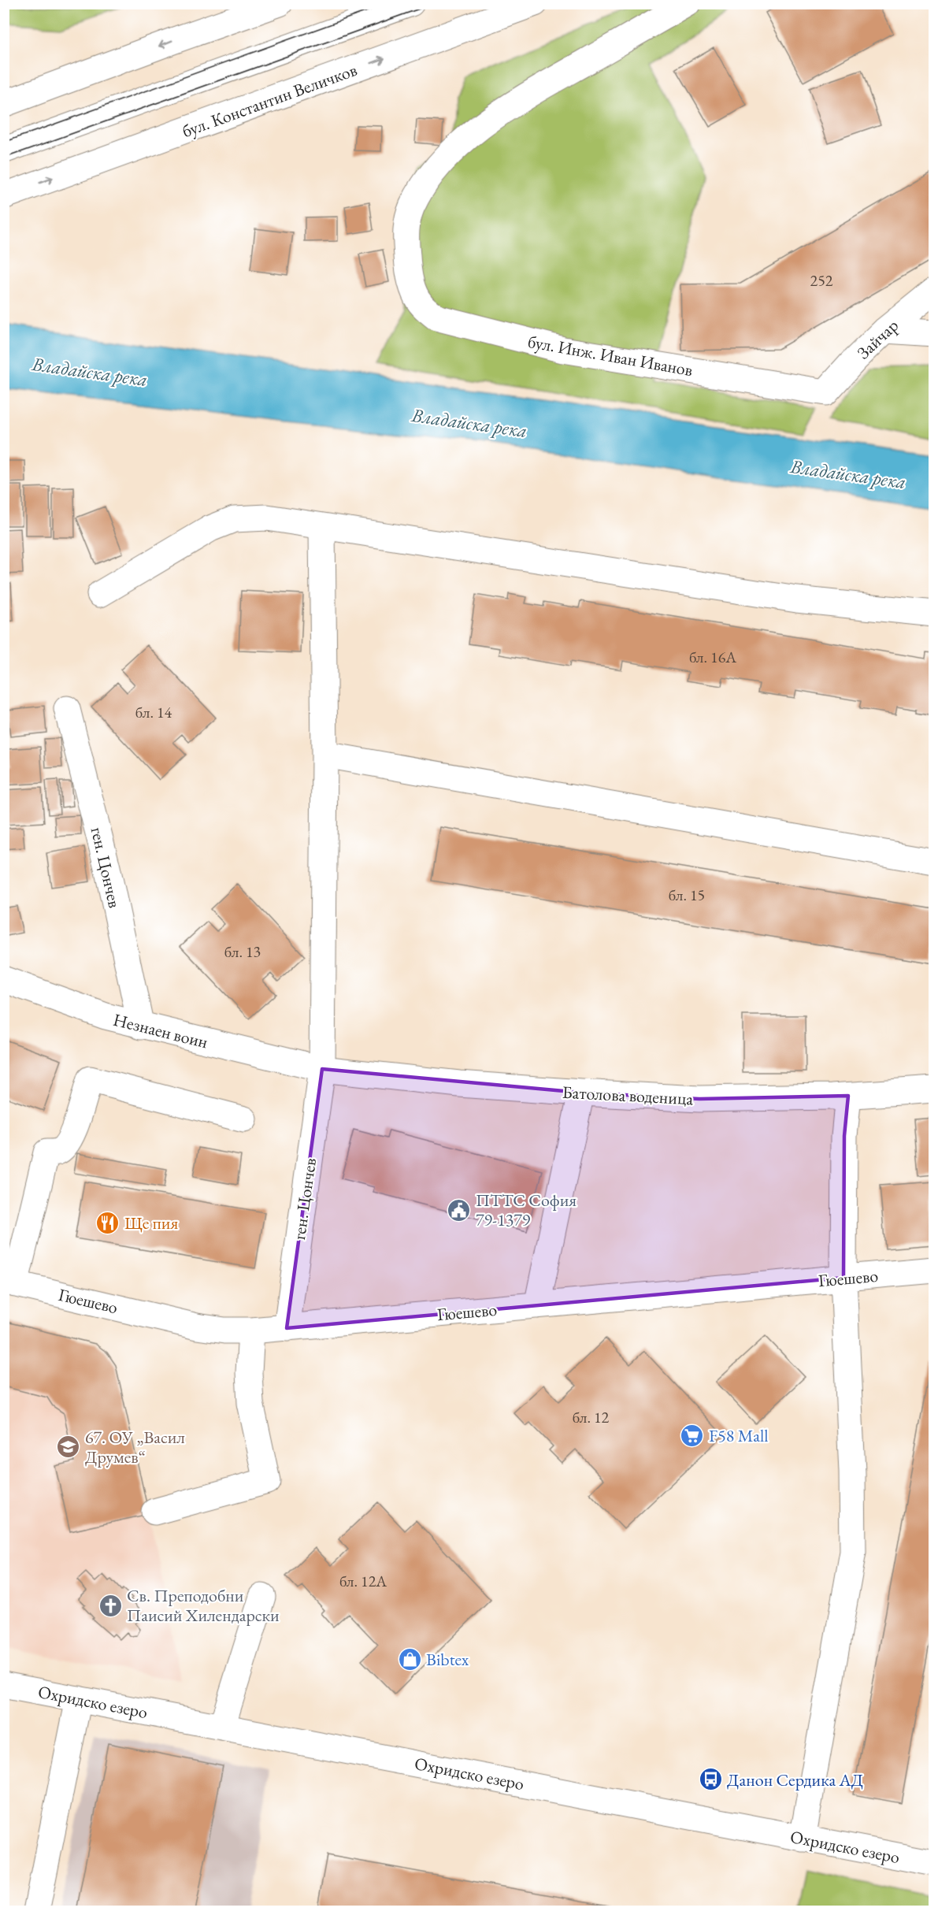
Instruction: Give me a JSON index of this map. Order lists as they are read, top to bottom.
{
  "streets": {
    "street": [
      "бул. Константин Величков",
      "Зайчар",
      "бул. Инж. Иван Иванов",
      "ген. Цончев",
      "Незнаен воин",
      "Батолова воденица",
      "Гюешево",
      "Охридско езеро"
    ]
  },
  "crossings": [
    ["Зайчар", "бул. Инж. Иван Иванов"],
    ["ген. Цончев", "Незнаен воин"],
    ["ген. Цончев", "Батолова воденица"],
    ["ген. Цончев", "Гюешево"],
    ["Незнаен воин", "Батолова воденица"]
  ],
  "water": ["Владайска река"],
  "places": {
    "public building": ["ПТТС София 79-1379"],
    "restaurant": ["Ще пия"],
    "supermarket": ["F58 Mall"],
    "school or university": ["67. ОУ „Васил Друмев“"],
    "church": ["Св. Преподобни Паисий Хилендарски"],
    "shop": ["Bibtex"],
    "bus stop": ["Данон Сердика АД"]
  },
  "house_numbers": [
    "252",
    "бл. 16А",
    "бл. 14",
    "бл. 15",
    "бл. 13",
    "бл. 12",
    "бл. 12А"
  ]
}
